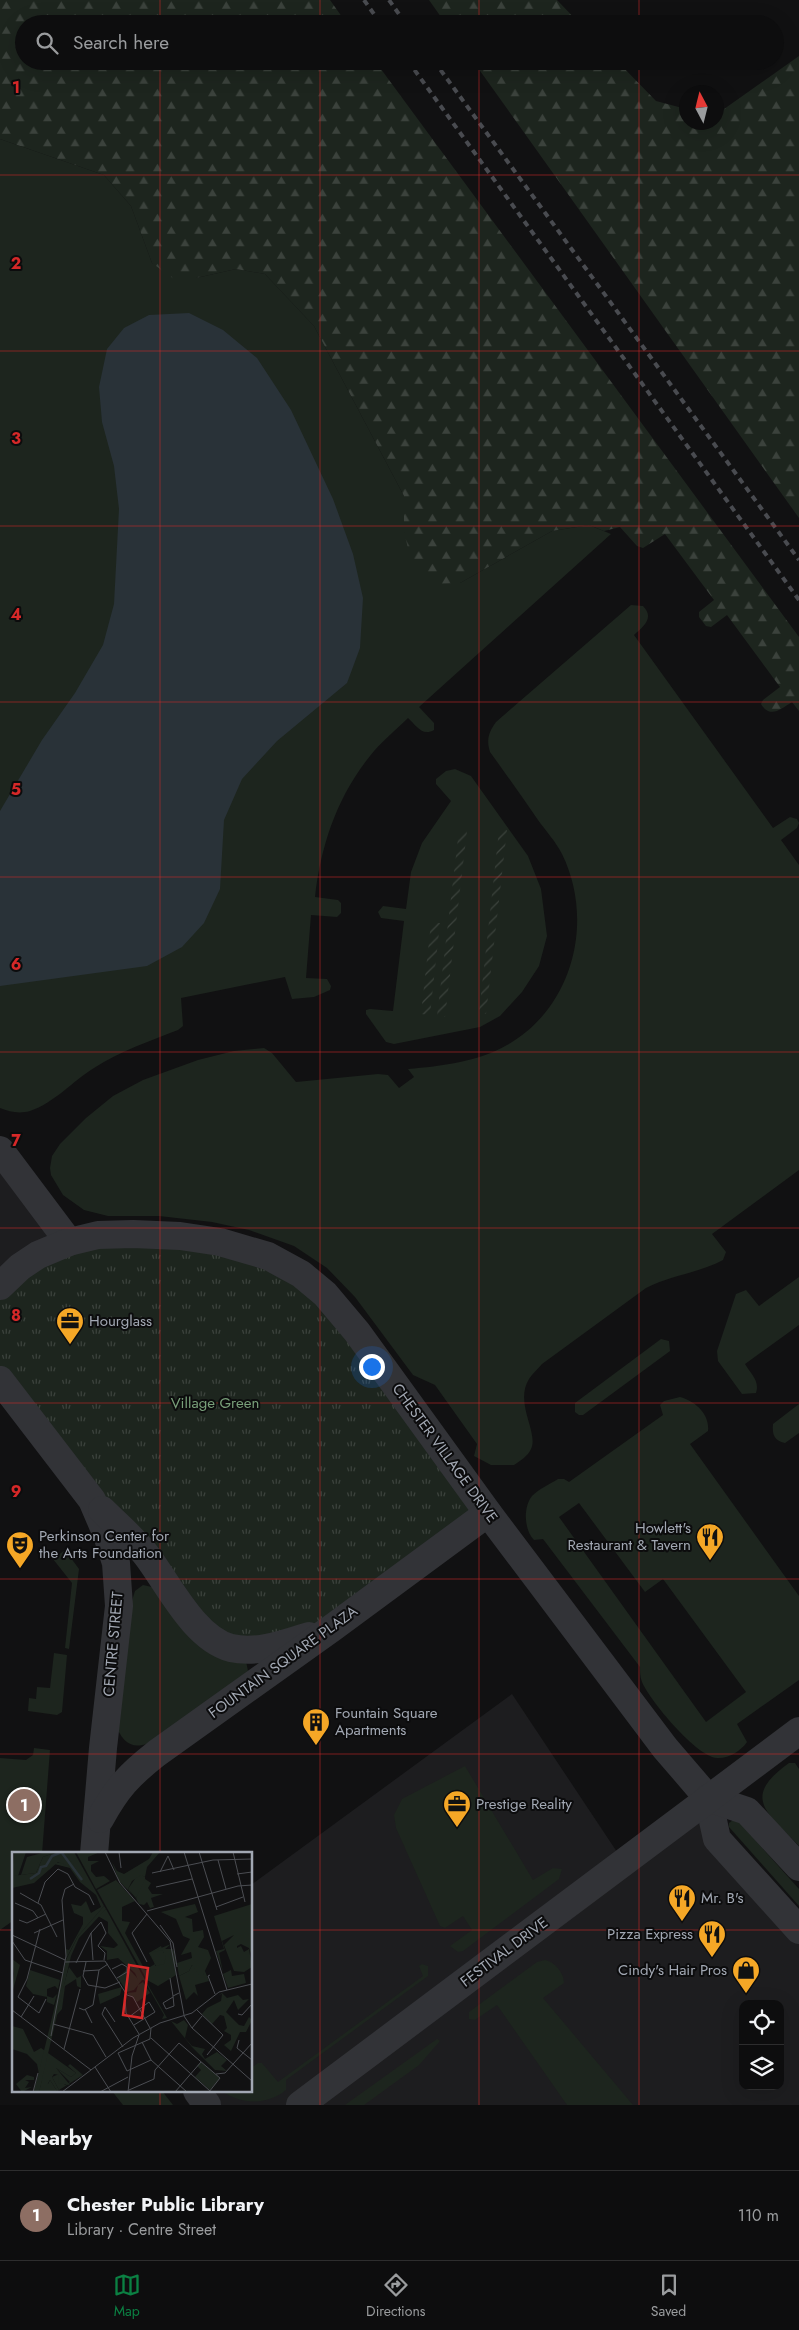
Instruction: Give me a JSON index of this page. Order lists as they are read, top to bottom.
{
  "streets": {
    "street": [
      "CHESTER VILLAGE DRIVE",
      "CENTRE STREET",
      "FOUNTAIN SQUARE PLAZA",
      "FESTIVAL DRIVE"
    ]
  },
  "crossings": [
    ["CHESTER VILLAGE DRIVE", "FOUNTAIN SQUARE PLAZA"],
    ["CHESTER VILLAGE DRIVE", "FESTIVAL DRIVE"],
    ["CENTRE STREET", "FOUNTAIN SQUARE PLAZA"]
  ],
  "parks": ["Village Green"],
  "places": {
    "office": ["Hourglass", "Prestige Reality"],
    "restaurant": ["Howlett's Restaurant & Tavern", "Mr. B's", "Pizza Express"],
    "theatre": ["Perkinson Center for the Arts Foundation"],
    "building": ["Fountain Square Apartments"],
    "shop": ["Cindy's Hair Pros"]
  },
  "north": "top",
  "page": {
    "search": "Search here",
    "pins": "1",
    "heading": "Nearby",
    "list": [
      {
        "mark": "1",
        "name": "Chester Public Library",
        "note": "Library · Centre Street",
        "value": "110 m"
      }
    ],
    "nav": ["Map", "Directions", "Saved"]
  },
  "grid": {
    "rows": [
      "1",
      "2",
      "3",
      "4",
      "5",
      "6",
      "7",
      "8",
      "9"
    ]
  }
}
